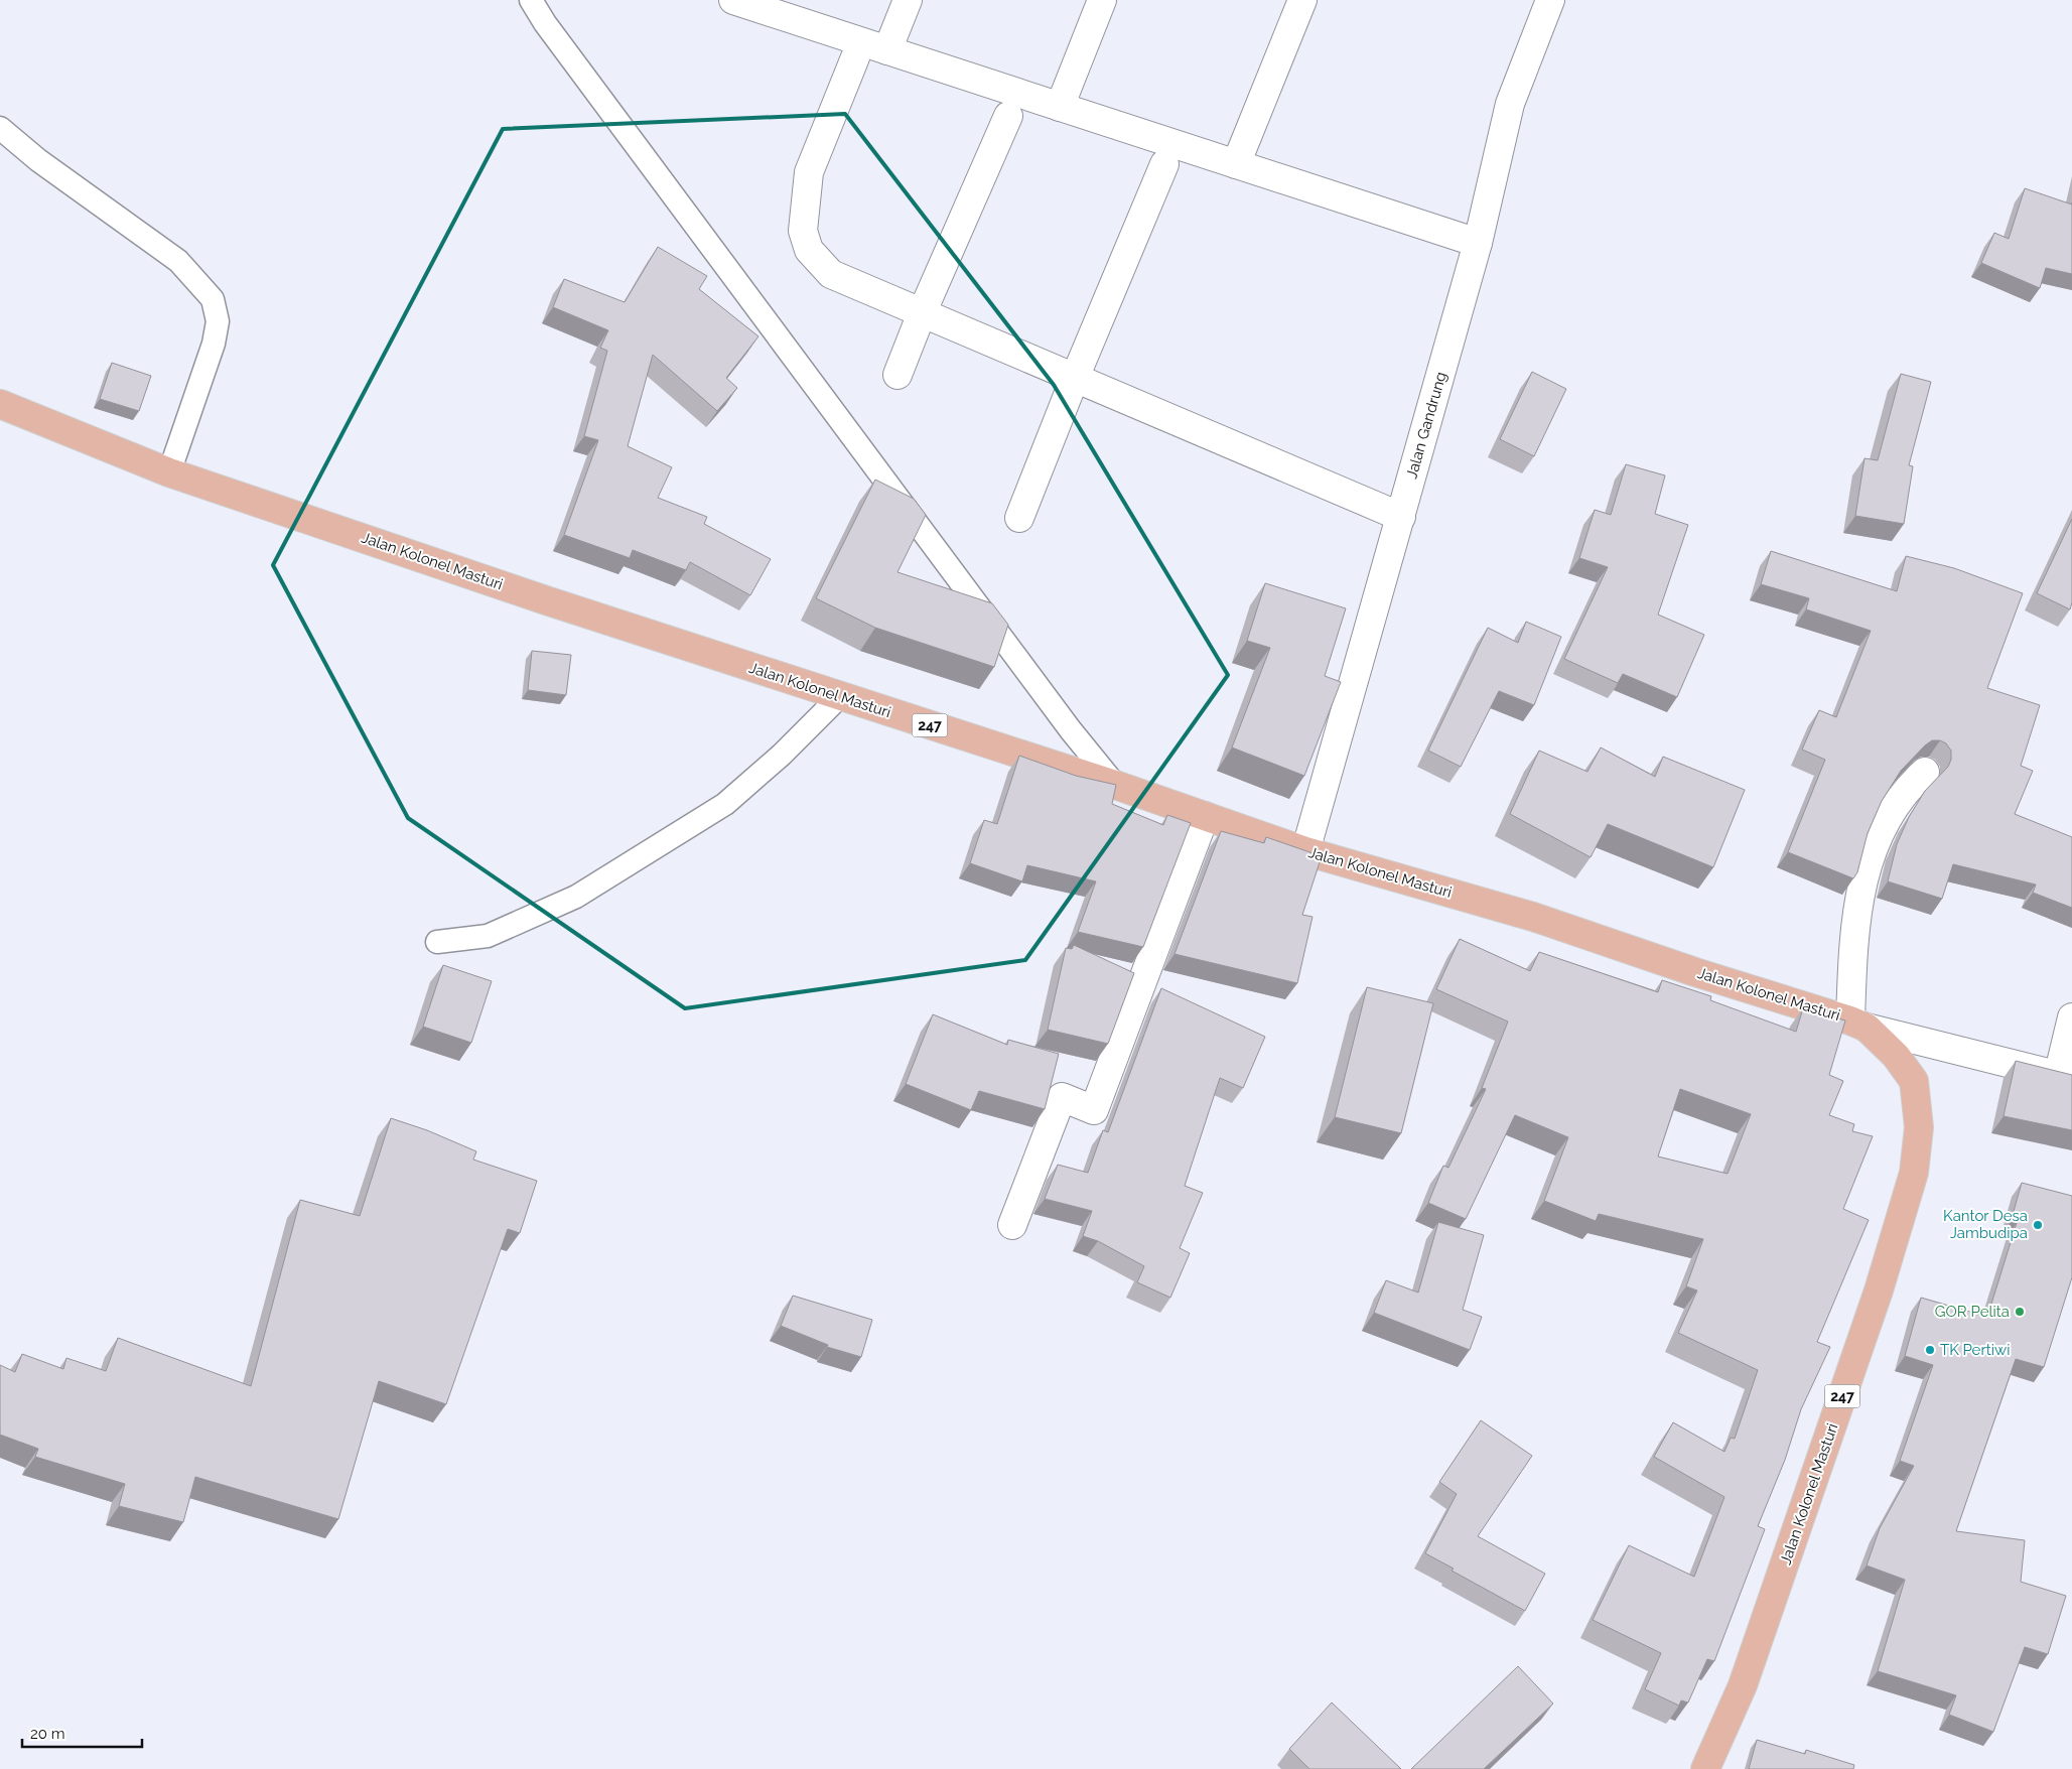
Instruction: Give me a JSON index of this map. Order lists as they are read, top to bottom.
{
  "streets": {
    "main road": ["Jalan Kolonel Masturi", "247"],
    "street": ["Jalan Gandrung"]
  },
  "crossings": [
    ["Jalan Gandrung", "Jalan Kolonel Masturi"]
  ],
  "places": ["Kantor Desa Jambudipa", "GOR Pelita", "TK Pertiwi"],
  "scale_bar": "20 m"
}
